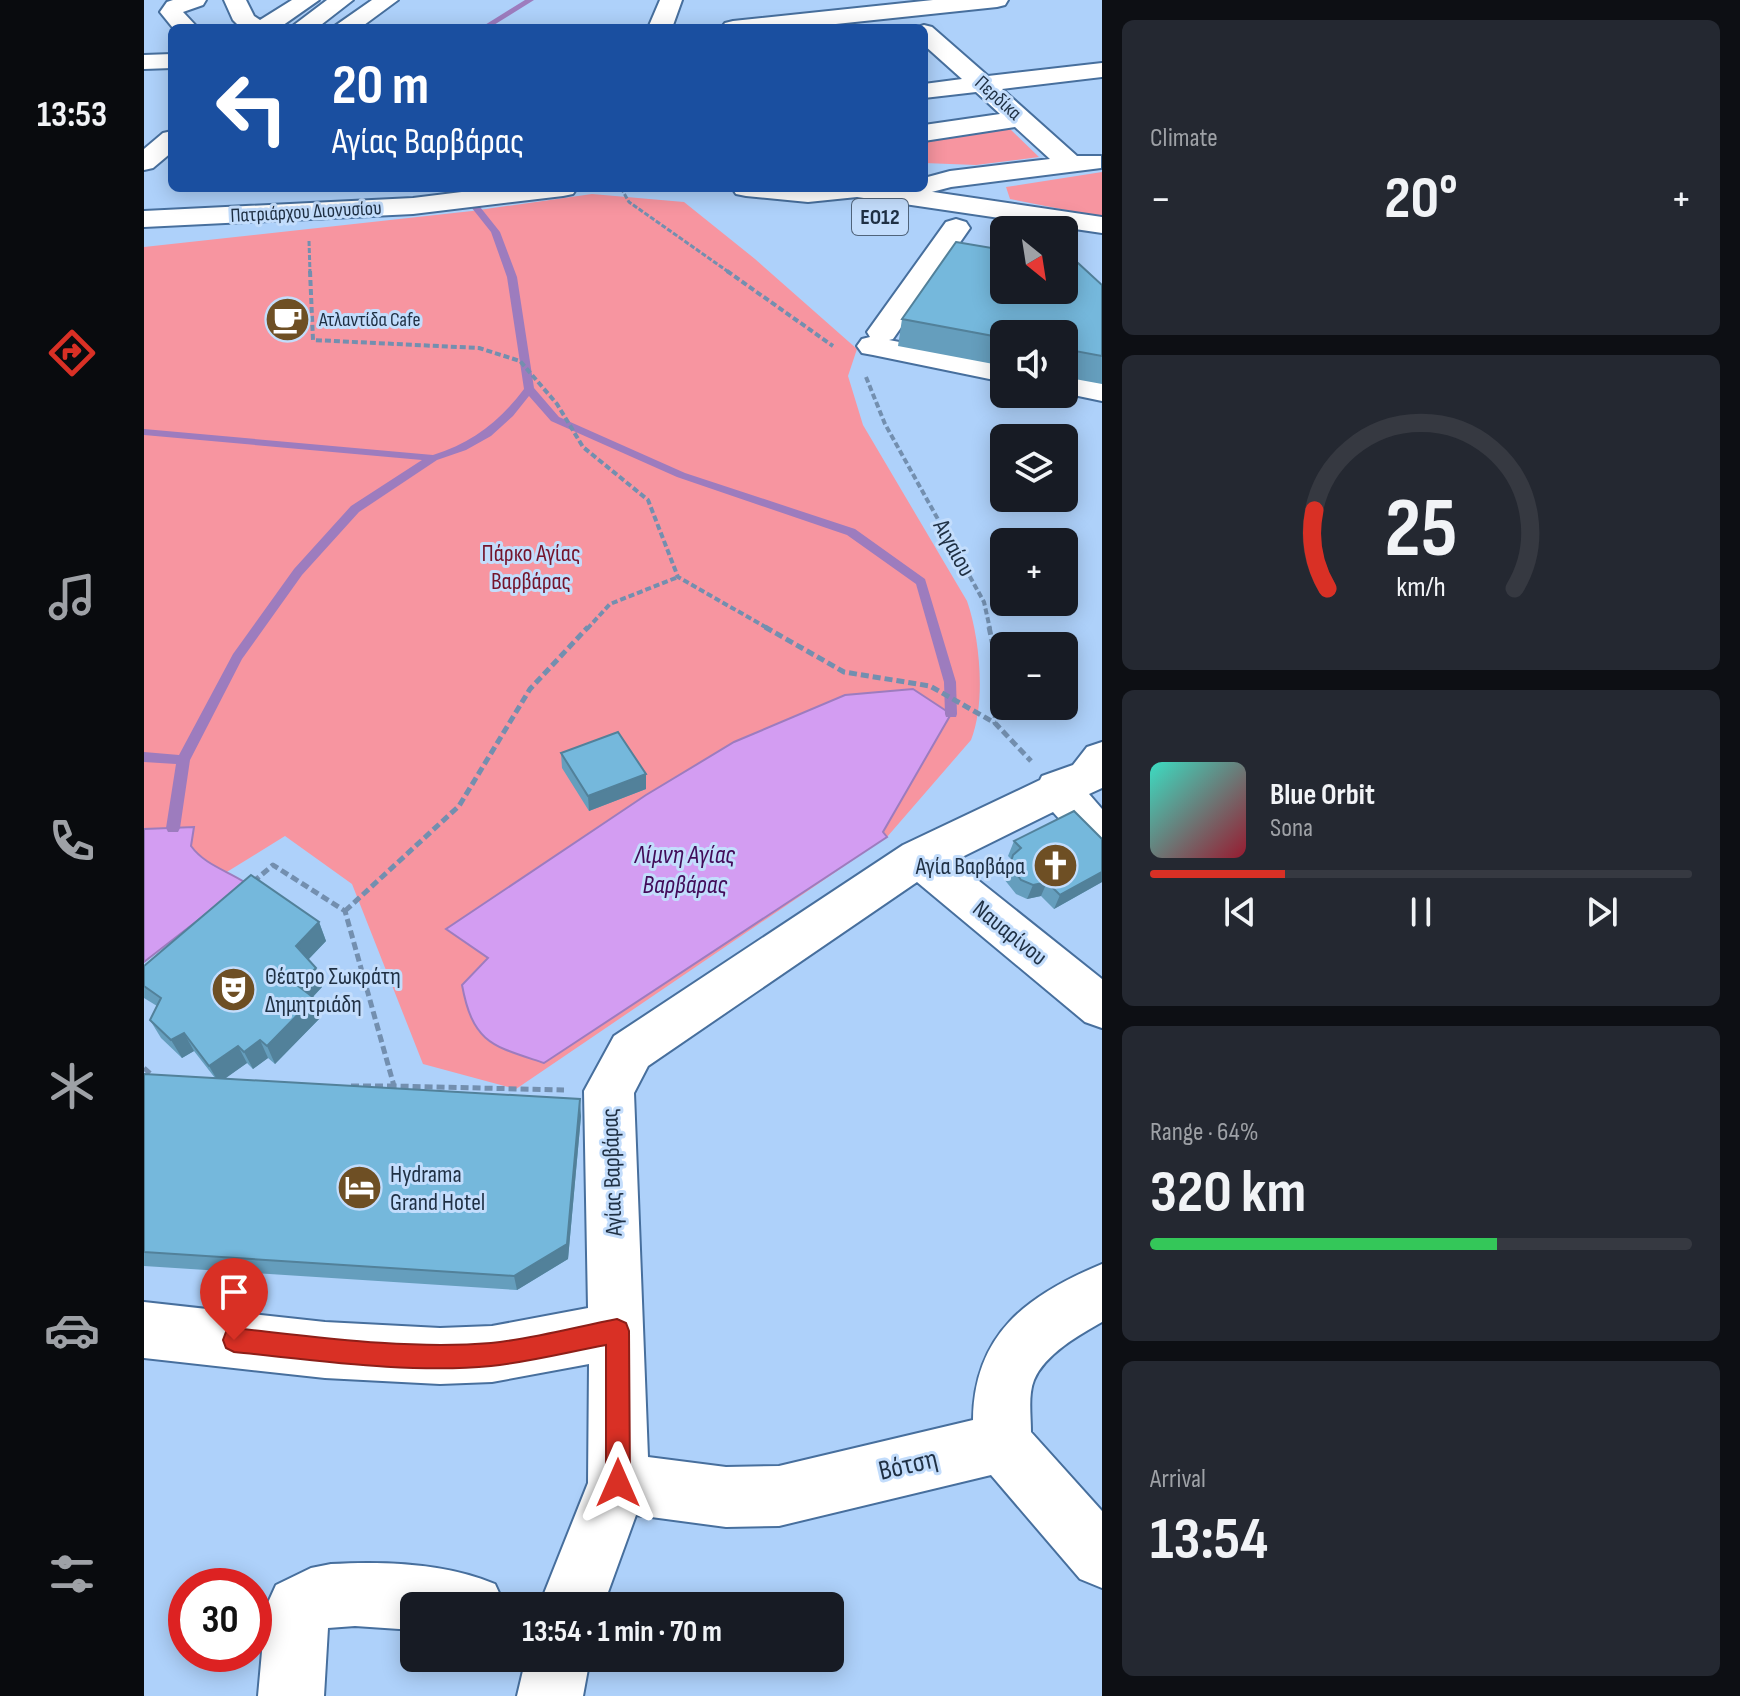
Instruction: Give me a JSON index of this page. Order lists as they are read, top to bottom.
{
  "streets": {
    "street": [
      "Περδίκα",
      "Πατριάρχου Διονυσίου",
      "ΕΟ12",
      "Ναυαρίνου",
      "Αγίας Βαρβάρας",
      "Βότση"
    ],
    "path": ["Αιγαίου"]
  },
  "crossings": [
    ["Ναυαρίνου", "Αγίας Βαρβάρας"],
    ["Αγίας Βαρβάρας", "Βότση"]
  ],
  "water": ["Λίμνη Αγίας Βαρβάρας"],
  "parks": ["Πάρκο Αγίας Βαρβάρας"],
  "places": {
    "cafe": ["Ατλαντίδα Cafe"],
    "church": ["Αγία Βαρβάρα"],
    "theatre": ["Θέατρο Σωκράτη Δημητριάδη"],
    "hotel": ["Hydrama Grand Hotel"]
  },
  "north": "bottom right",
  "page": {
    "tabs": "13:53",
    "tile": [
      "Climate",
      ["Range · 64%", "320 km"],
      ["Arrival", "13:54"]
    ],
    "turn": ["20 m", "Αγίας Βαρβάρας"],
    "heat": ["−", "20°", "+"],
    "map_buttons": ["+", "−"],
    "song": ["Blue Orbit", "Sona"],
    "limit": "30",
    "trip": "13:54 · 1 min · 70 m",
    "gauge": ["25", "km/h"]
  }
}
